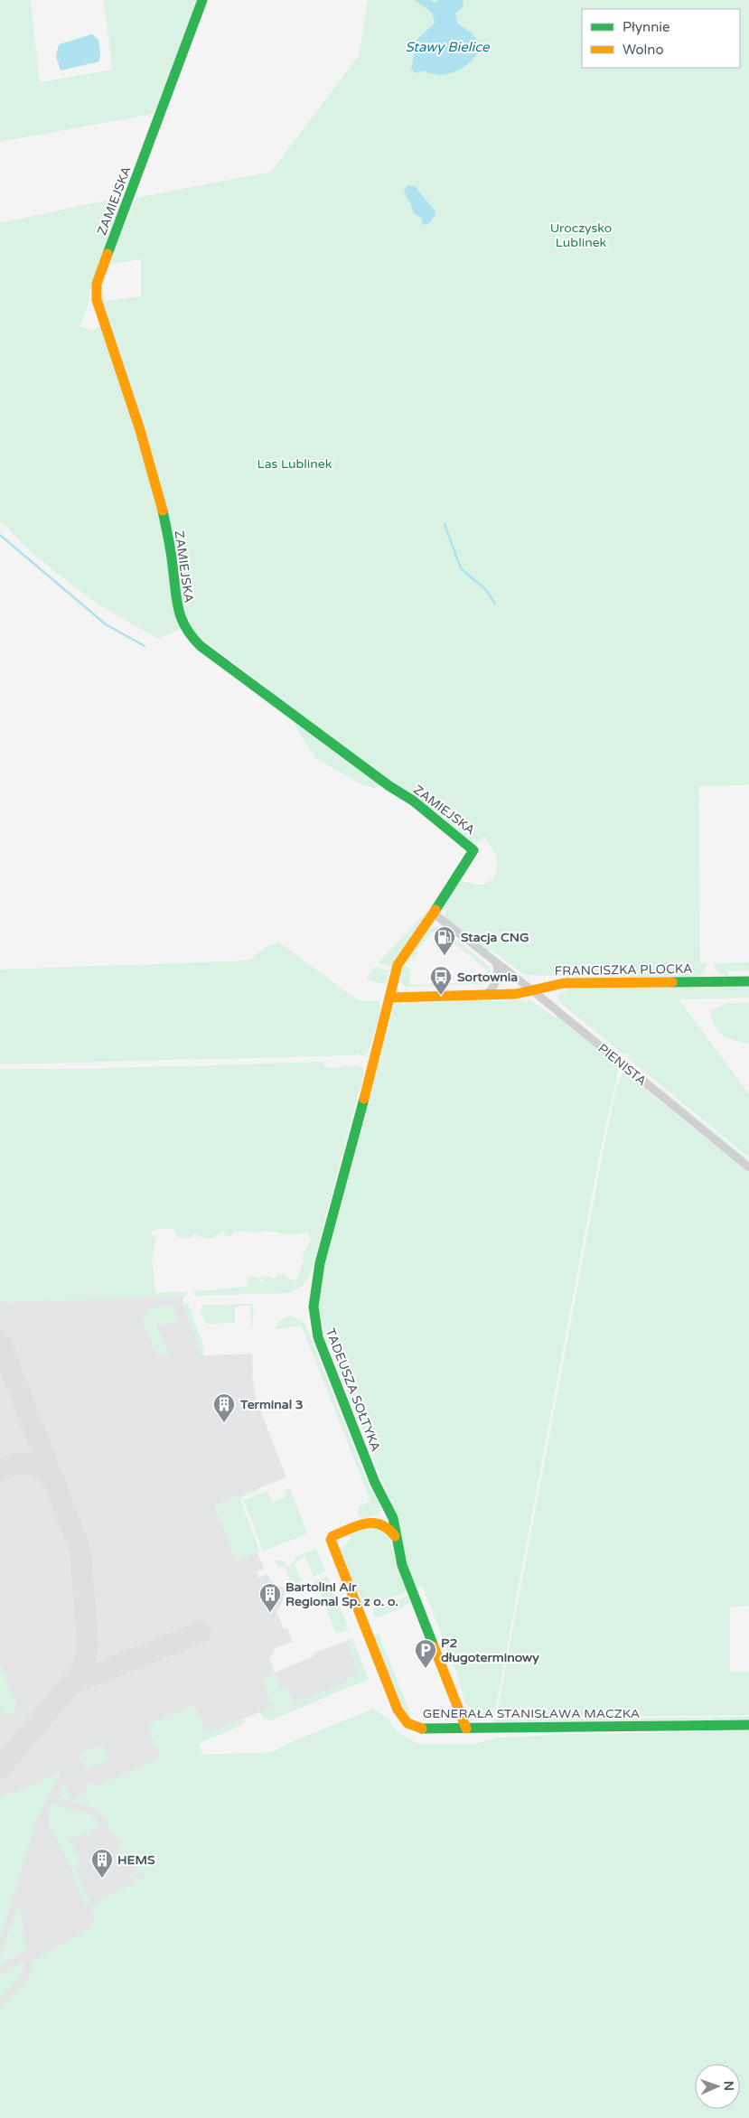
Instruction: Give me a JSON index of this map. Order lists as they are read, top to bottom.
{
  "streets": {
    "street": [
      "ZAMIEJSKA",
      "FRANCISZKA PLOCKA",
      "PIENISTA",
      "TADEUSZA SOŁTYKA",
      "GENERAŁA STANISŁAWA MACZKA"
    ]
  },
  "crossings": [
    ["ZAMIEJSKA", "FRANCISZKA PLOCKA"],
    ["ZAMIEJSKA", "PIENISTA"],
    ["ZAMIEJSKA", "TADEUSZA SOŁTYKA"],
    ["FRANCISZKA PLOCKA", "PIENISTA"],
    ["FRANCISZKA PLOCKA", "TADEUSZA SOŁTYKA"],
    ["TADEUSZA SOŁTYKA", "GENERAŁA STANISŁAWA MACZKA"]
  ],
  "water": ["Stawy Bielice"],
  "parks": ["Uroczysko Lublinek", "Las Lublinek"],
  "places": {
    "fuel station": ["Stacja CNG"],
    "bus stop": ["Sortownia"],
    "building": ["Terminal 3", "Bartolini Air Regional Sp. z o. o.", "HEMS"],
    "parking": ["P2 długoterminowy"]
  },
  "legend": ["Płynnie", "Wolno"],
  "north": "right"
}
